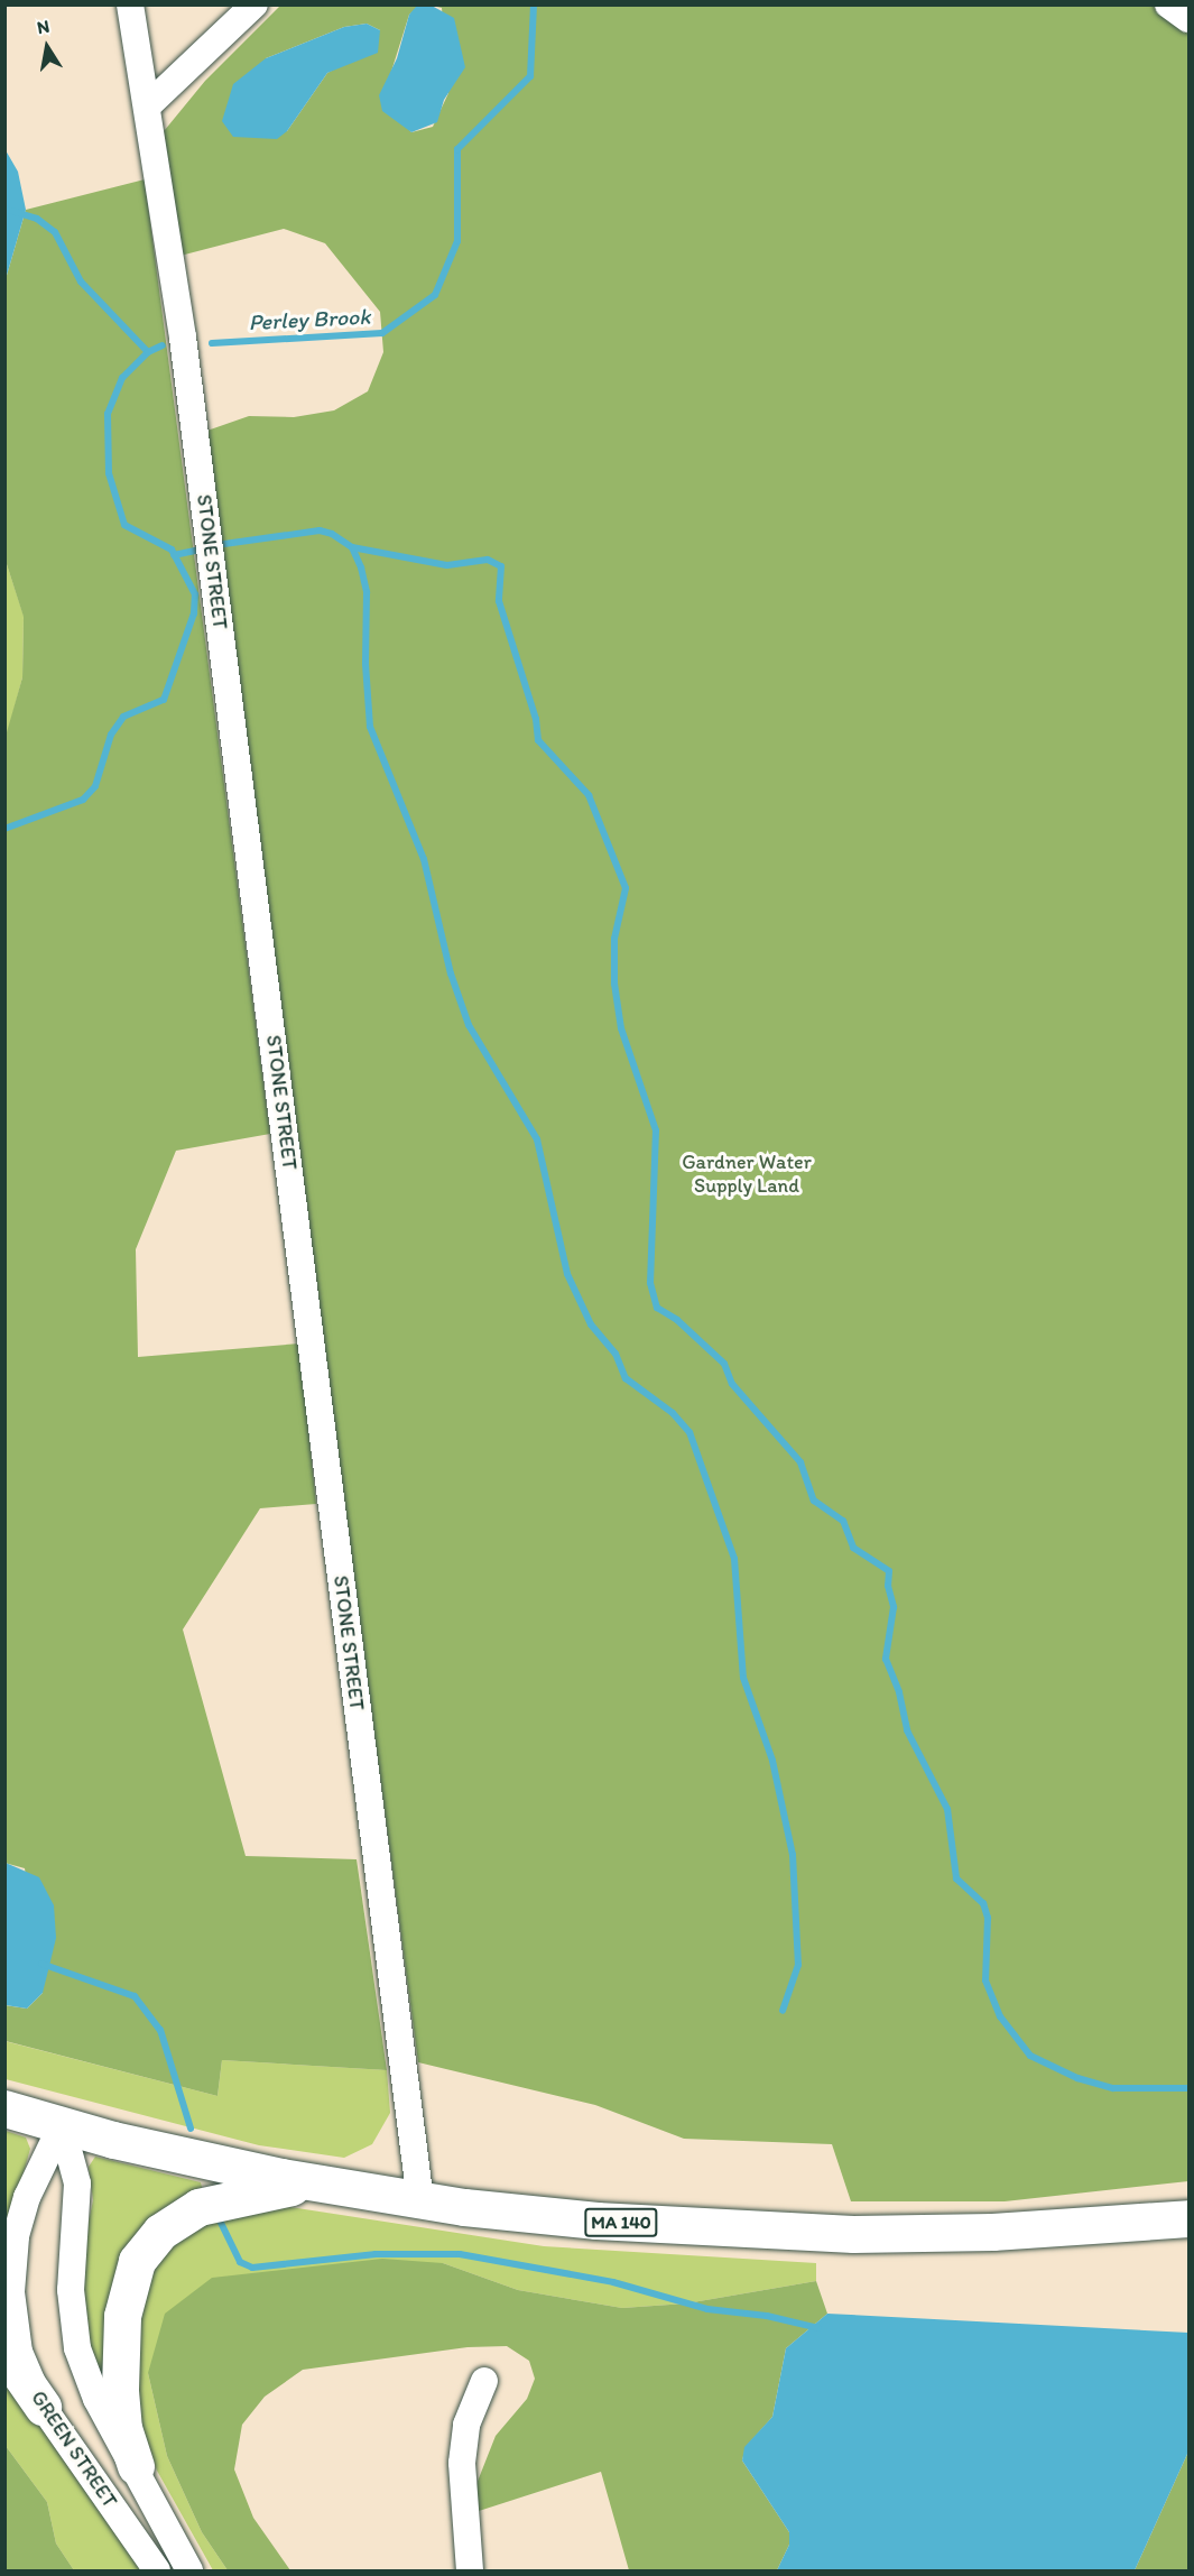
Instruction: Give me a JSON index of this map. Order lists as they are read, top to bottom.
{
  "streets": {
    "highway": ["MA 140"],
    "street": ["STONE STREET", "GREEN STREET"]
  },
  "crossings": [
    ["STONE STREET", "MA 140"],
    ["MA 140", "GREEN STREET"]
  ],
  "water": ["Perley Brook"],
  "parks": ["Gardner Water Supply Land"],
  "north": "top"
}
